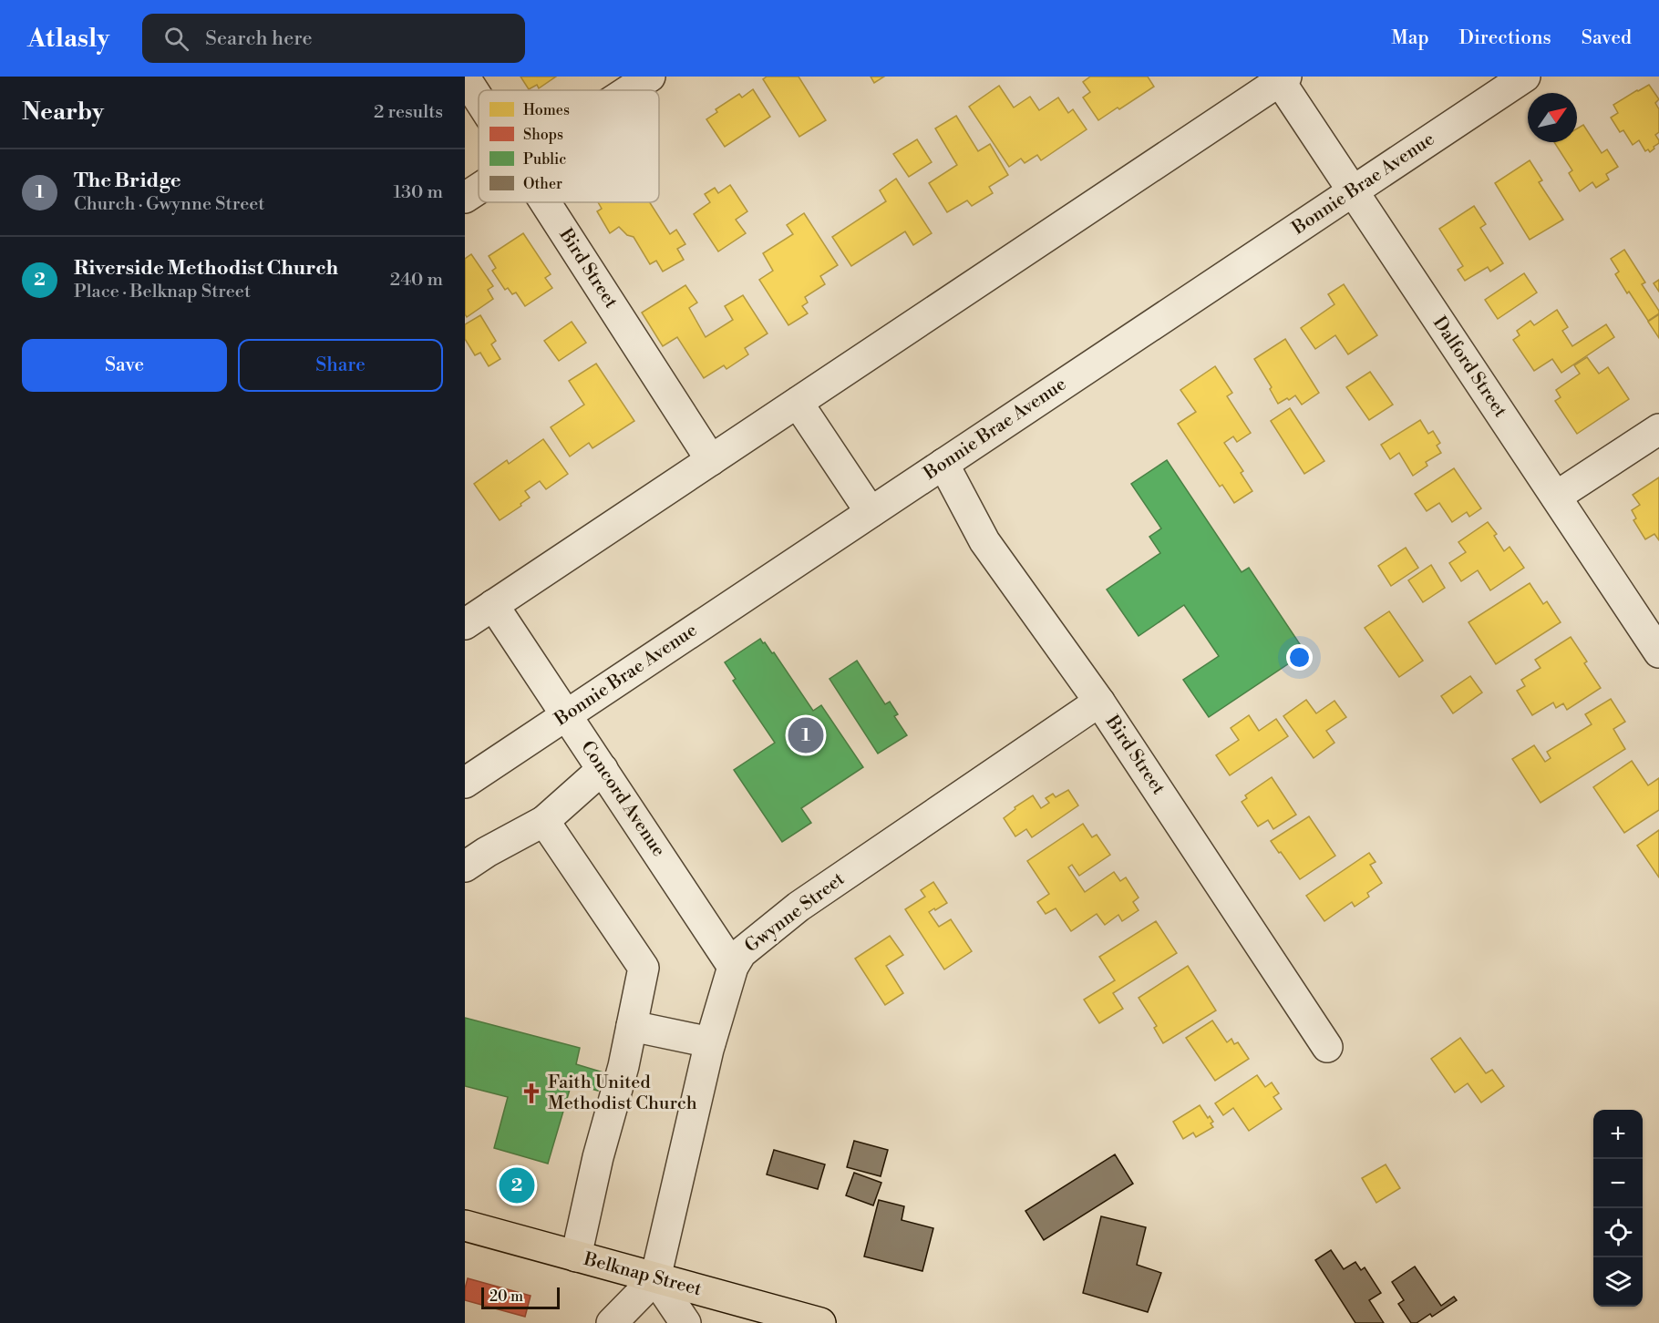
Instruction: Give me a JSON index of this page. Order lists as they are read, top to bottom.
{
  "streets": {
    "main road": ["Belknap Street"],
    "street": [
      "Bonnie Brae Avenue",
      "Bird Street",
      "Dalford Street",
      "Concord Avenue",
      "Gwynne Street"
    ]
  },
  "crossings": [
    ["Bonnie Brae Avenue", "Bird Street"],
    ["Bonnie Brae Avenue", "Dalford Street"],
    ["Bonnie Brae Avenue", "Concord Avenue"],
    ["Bird Street", "Gwynne Street"],
    ["Concord Avenue", "Gwynne Street"],
    ["Gwynne Street", "Belknap Street"]
  ],
  "places": {
    "church": ["Faith United Methodist Church"]
  },
  "legend": [
    "Homes",
    "Shops",
    "Public",
    "Other"
  ],
  "scale_bar": "20 m",
  "north": "top right",
  "page": {
    "header": "Atlasly",
    "search": "Search here",
    "nav": ["Map", "Directions", "Saved"],
    "heading": ["Nearby", "2 results"],
    "list": [
      {
        "mark": "1",
        "name": "The Bridge",
        "note": "Church · Gwynne Street",
        "value": "130 m"
      },
      {
        "mark": "2",
        "name": "Riverside Methodist Church",
        "note": "Place · Belknap Street",
        "value": "240 m"
      }
    ],
    "buttons": ["Save", "Share"],
    "pins": ["1", "2"],
    "map_buttons": ["+", "−"],
    "scale": "20 m"
  }
}
